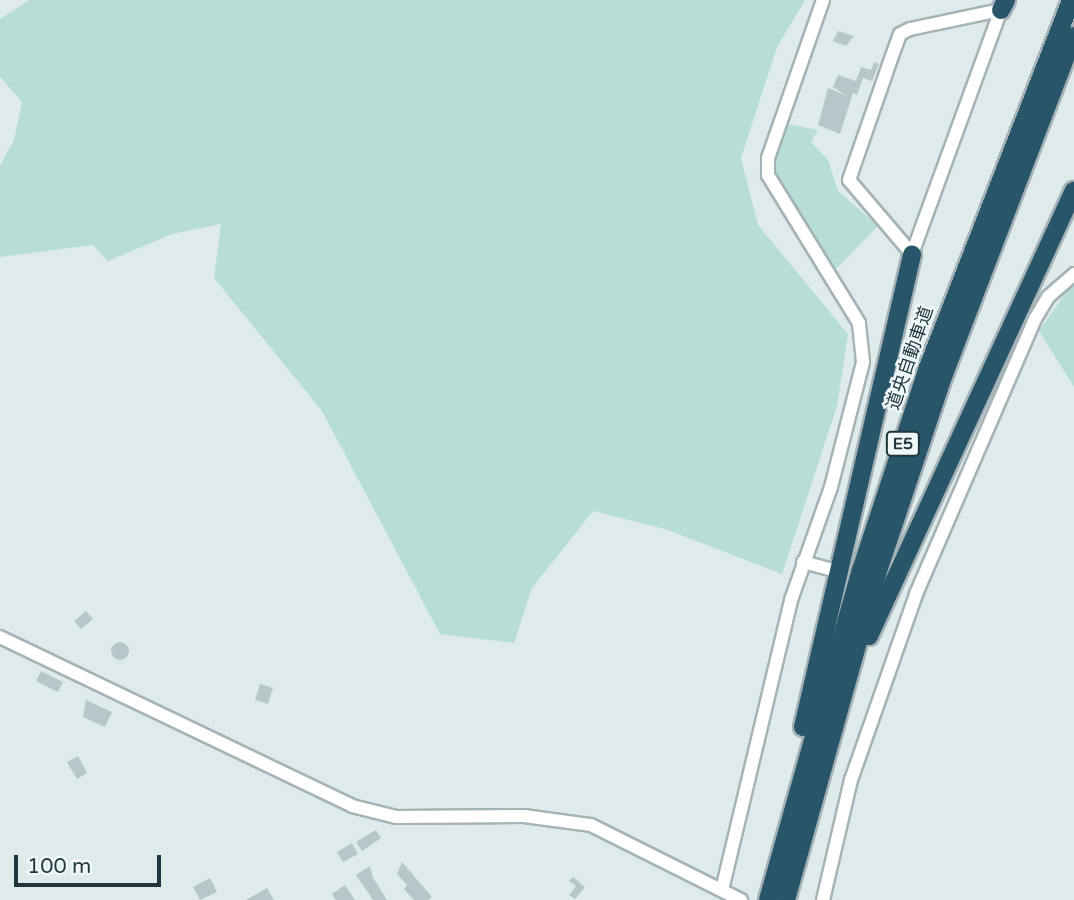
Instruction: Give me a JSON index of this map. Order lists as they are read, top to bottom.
{
  "streets": {
    "highway": ["道央自動車道", "E5"]
  },
  "scale_bar": "100 m"
}
